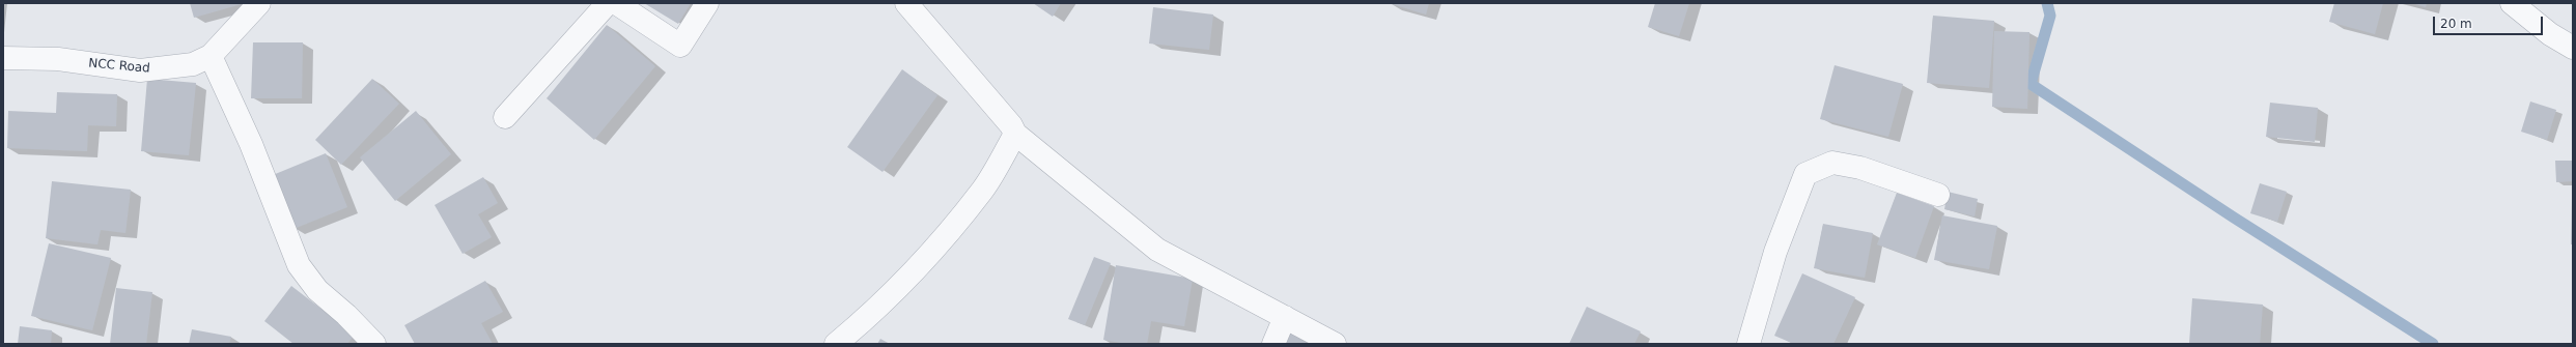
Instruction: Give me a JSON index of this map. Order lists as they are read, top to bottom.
{
  "streets": {
    "street": ["NCC Road"]
  },
  "scale_bar": "20 m"
}
